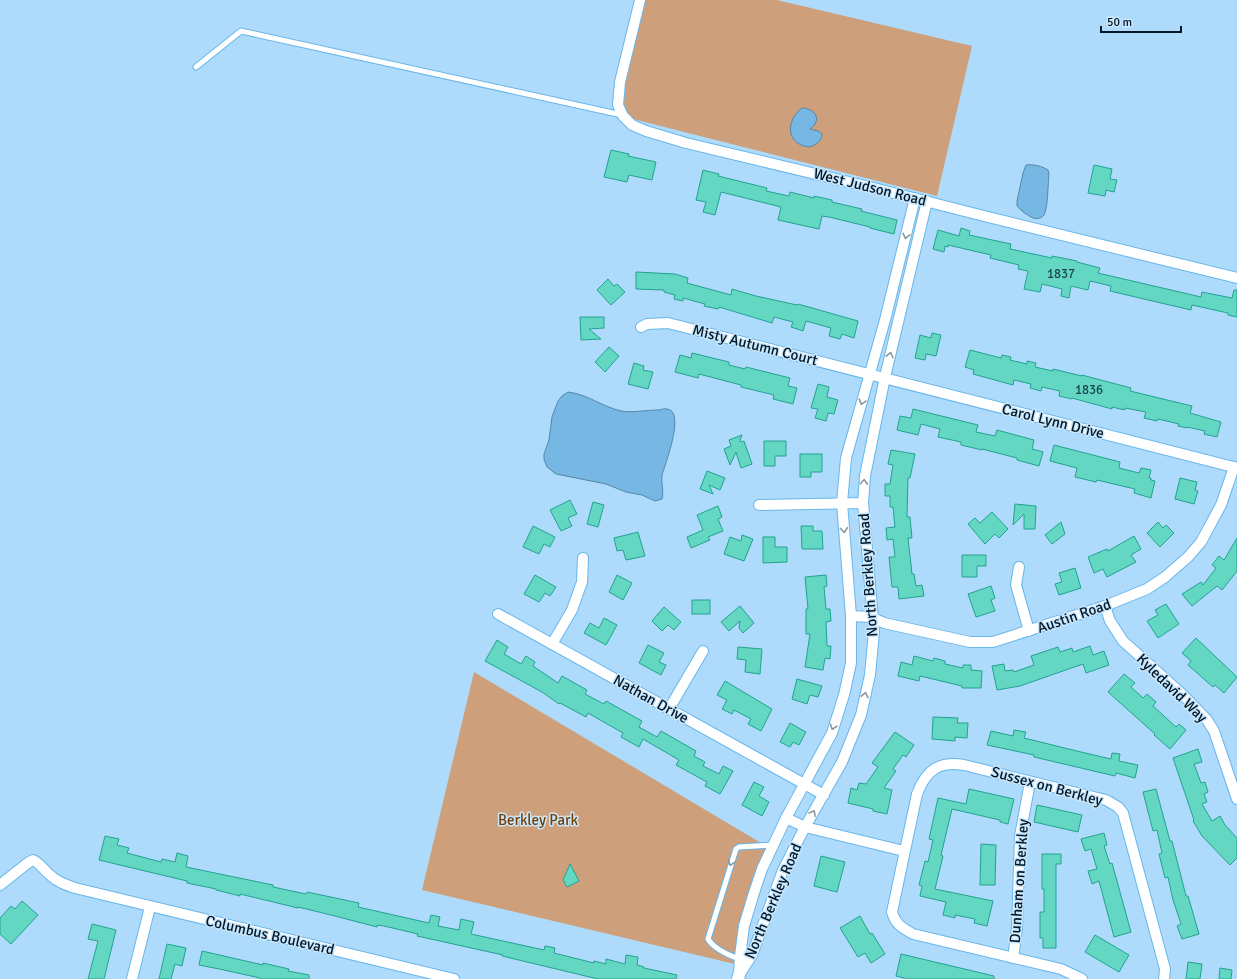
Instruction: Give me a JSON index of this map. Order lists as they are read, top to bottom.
{
  "streets": {
    "street": [
      "West Judson Road",
      "Misty Autumn Court",
      "Carol Lynn Drive",
      "North Berkley Road",
      "Austin Road",
      "Kyledavid Way",
      "Nathan Drive",
      "Sussex on Berkley",
      "Dunham on Berkley",
      "Columbus Boulevard"
    ]
  },
  "crossings": [
    ["West Judson Road", "North Berkley Road"],
    ["Misty Autumn Court", "Carol Lynn Drive"],
    ["Misty Autumn Court", "North Berkley Road"],
    ["Carol Lynn Drive", "North Berkley Road"],
    ["Carol Lynn Drive", "Austin Road"],
    ["North Berkley Road", "Austin Road"],
    ["North Berkley Road", "Nathan Drive"],
    ["Austin Road", "Kyledavid Way"],
    ["Sussex on Berkley", "Dunham on Berkley"]
  ],
  "parks": ["Berkley Park"],
  "house_numbers": ["1837", "1836"],
  "scale_bar": "50 m"
}
